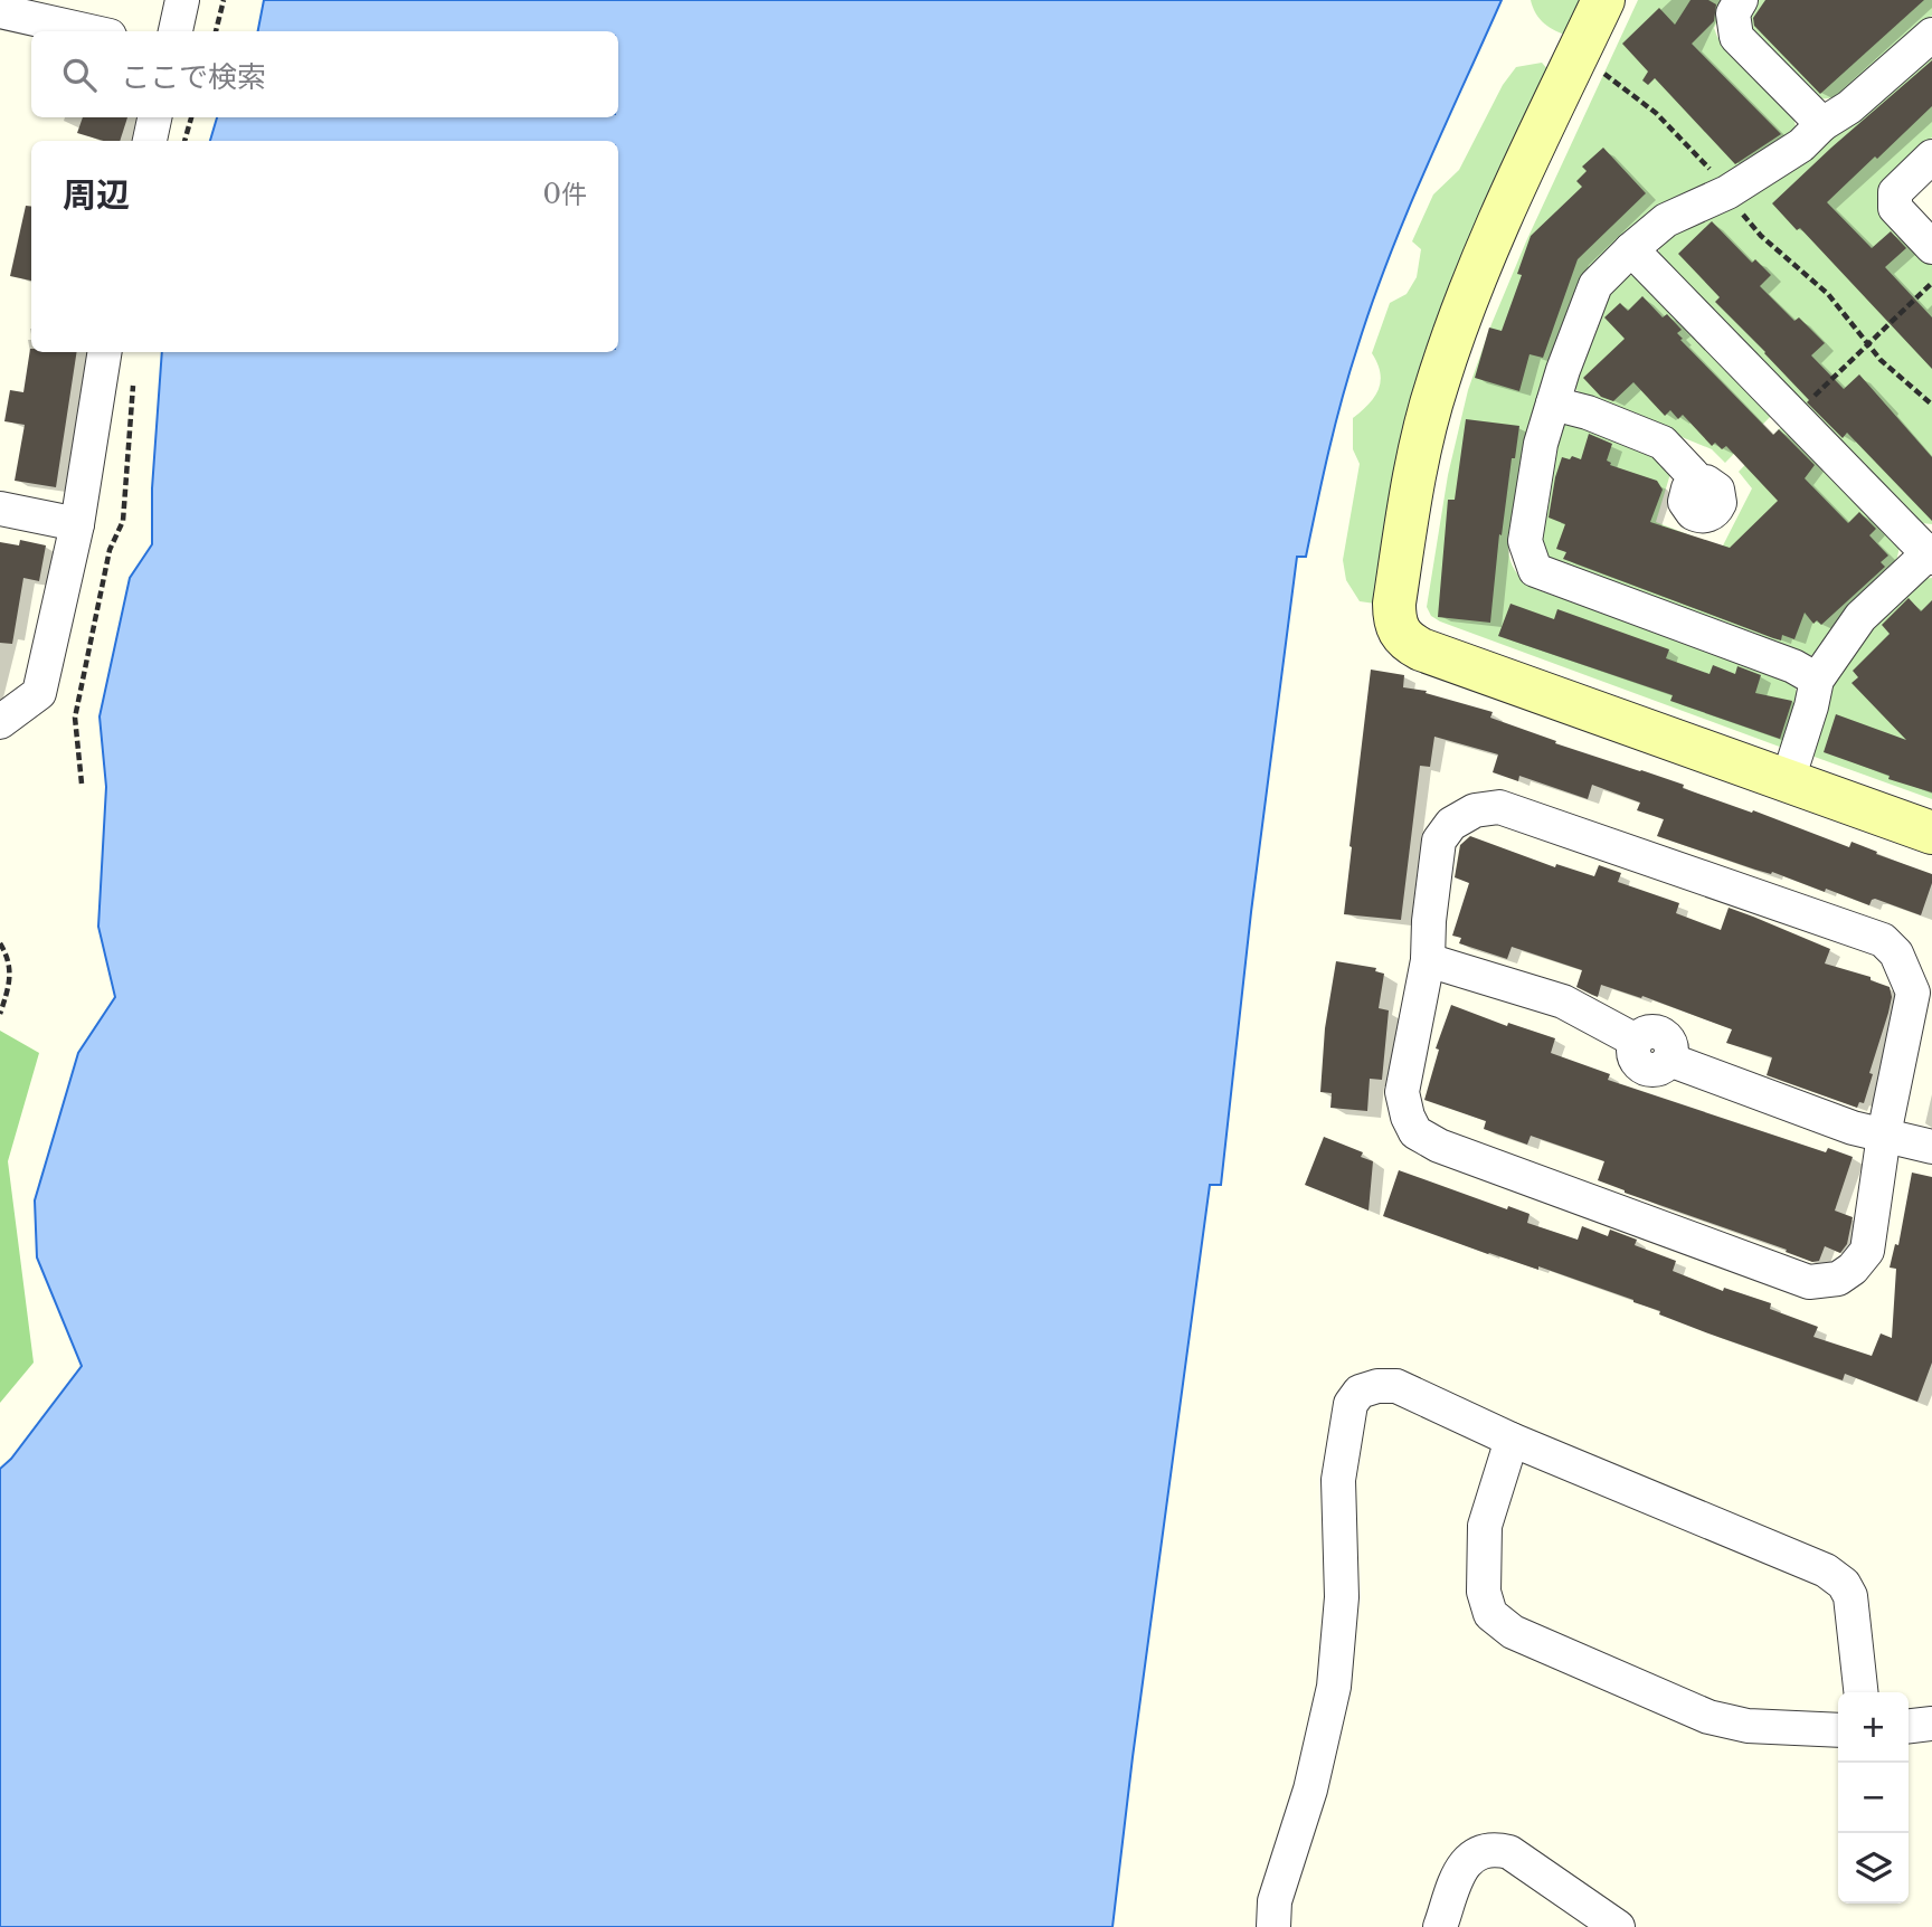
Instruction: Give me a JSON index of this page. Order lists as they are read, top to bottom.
{
  "page": {
    "search": "ここで検索",
    "heading": ["周辺", "0件"],
    "map_buttons": ["+", "−"]
  }
}
